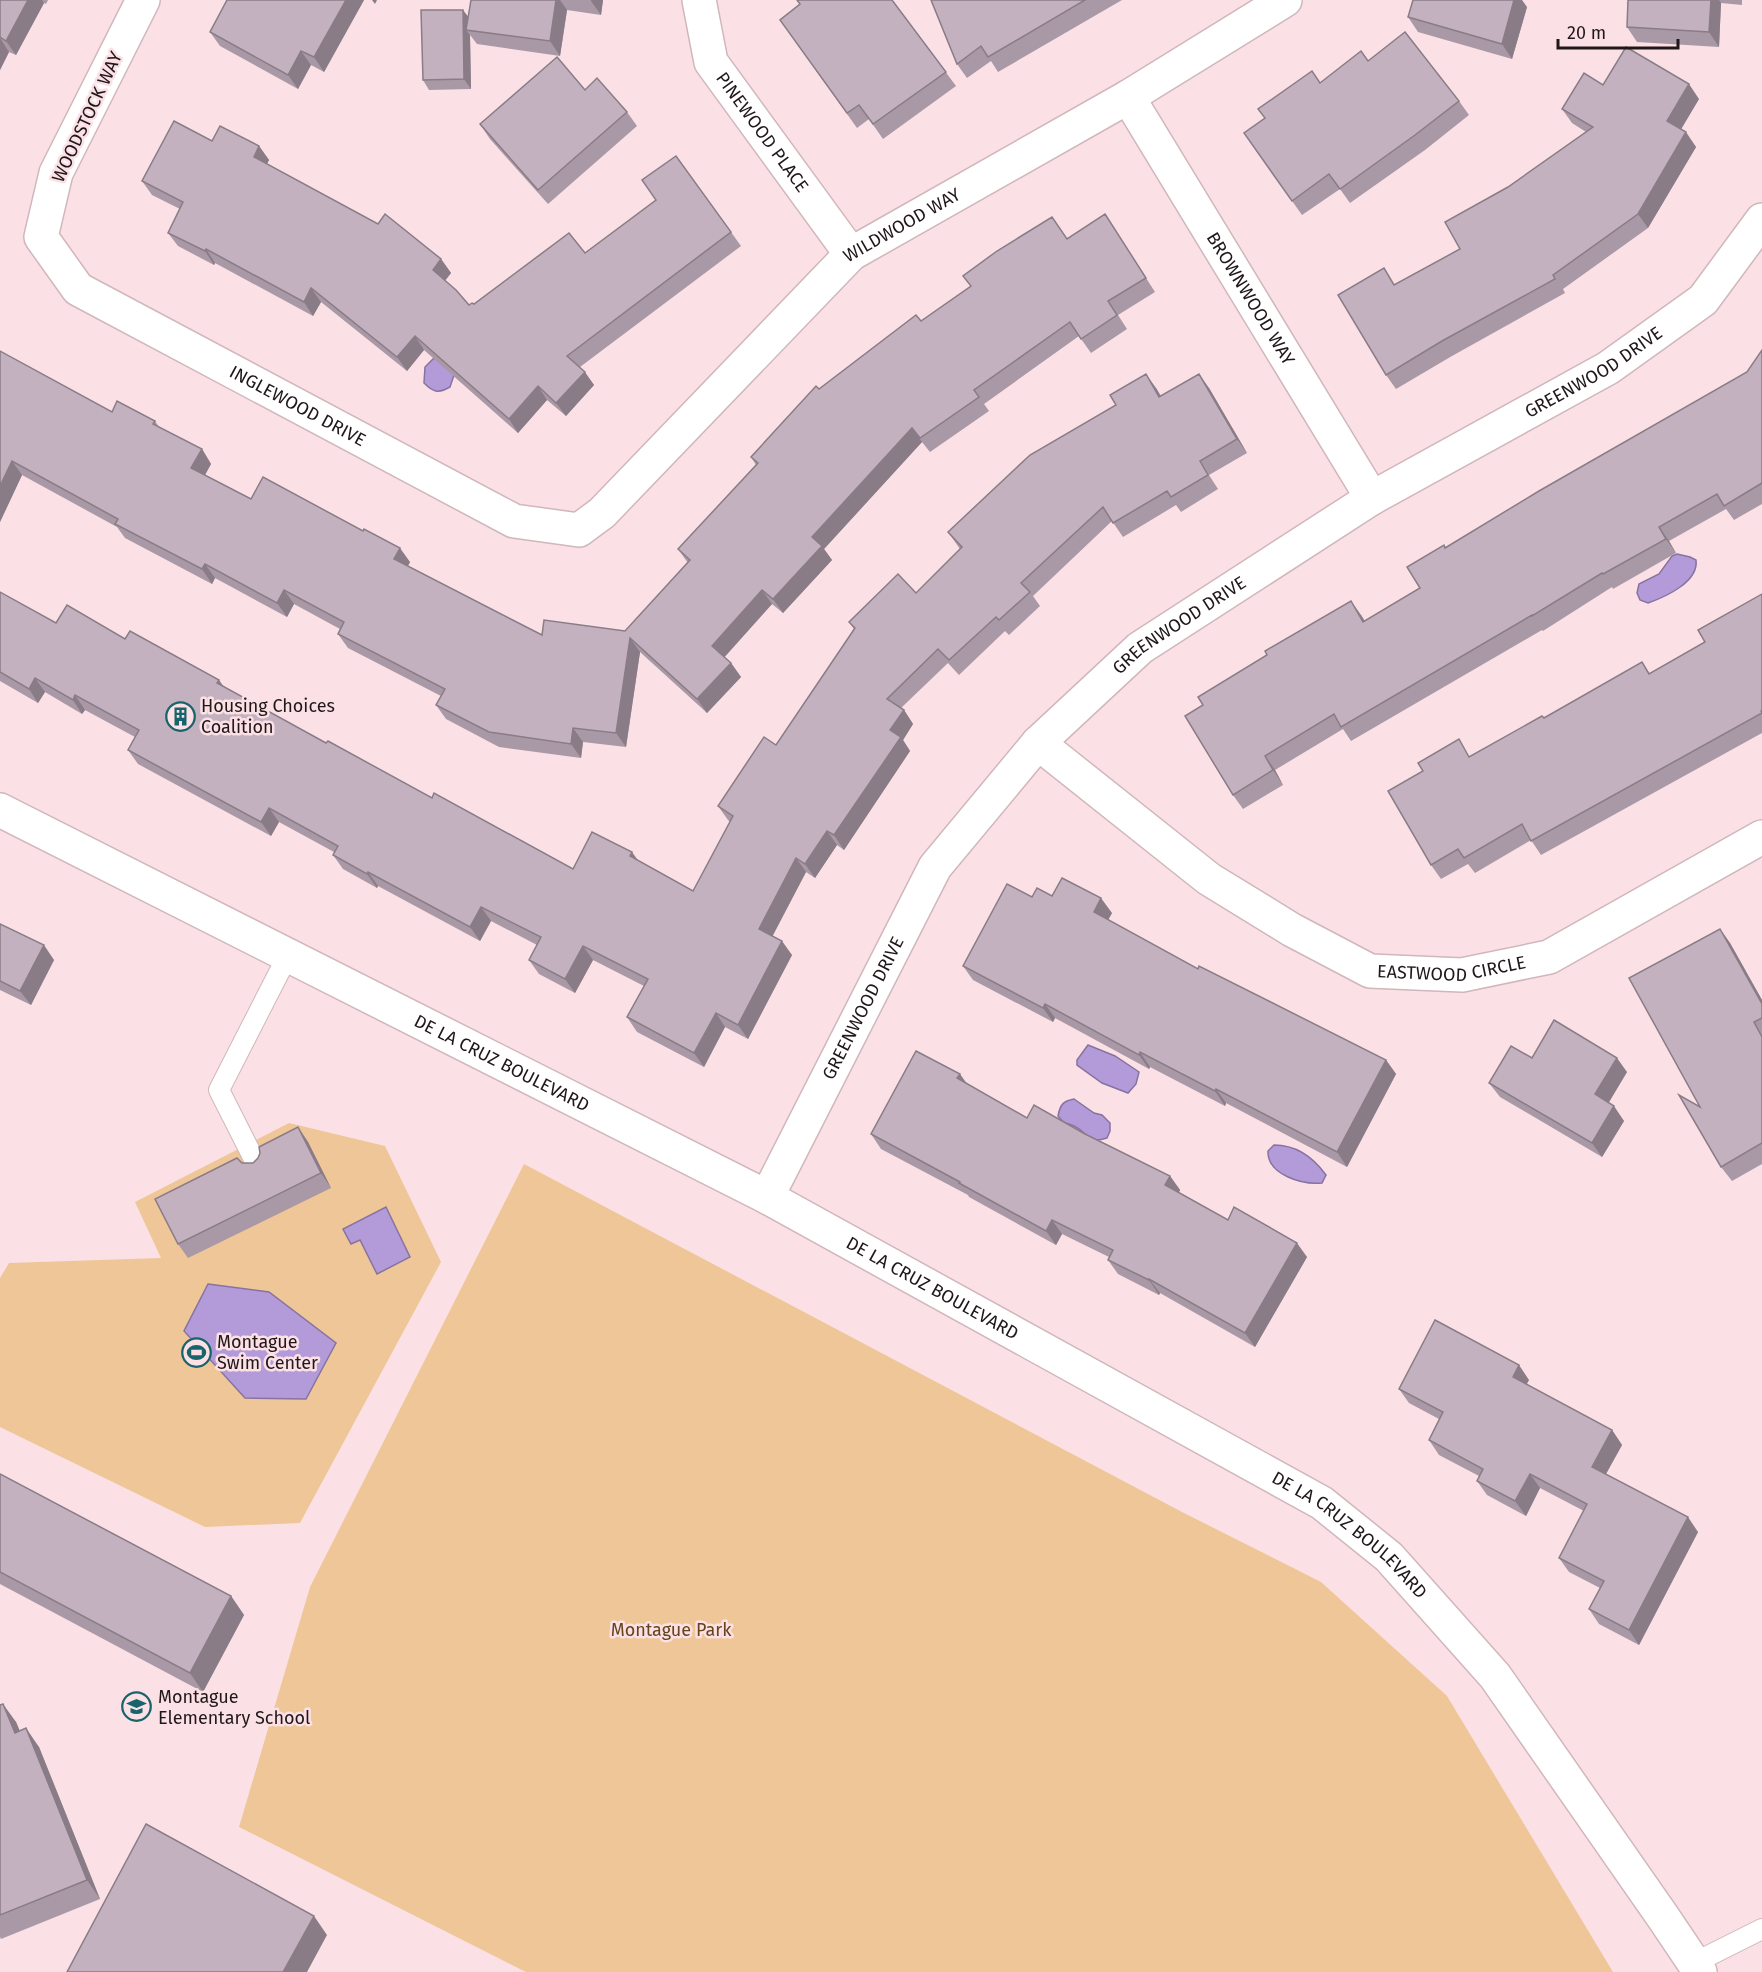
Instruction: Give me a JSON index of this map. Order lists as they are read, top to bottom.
{
  "streets": {
    "street": [
      "WOODSTOCK WAY",
      "PINEWOOD PLACE",
      "WILDWOOD WAY",
      "BROWNWOOD WAY",
      "GREENWOOD DRIVE",
      "INGLEWOOD DRIVE",
      "EASTWOOD CIRCLE",
      "DE LA CRUZ BOULEVARD"
    ]
  },
  "crossings": [
    ["WOODSTOCK WAY", "INGLEWOOD DRIVE"],
    ["PINEWOOD PLACE", "WILDWOOD WAY"],
    ["WILDWOOD WAY", "BROWNWOOD WAY"],
    ["WILDWOOD WAY", "INGLEWOOD DRIVE"],
    ["BROWNWOOD WAY", "GREENWOOD DRIVE"],
    ["GREENWOOD DRIVE", "EASTWOOD CIRCLE"],
    ["GREENWOOD DRIVE", "DE LA CRUZ BOULEVARD"]
  ],
  "parks": ["Montague Park"],
  "places": {
    "building": ["Housing Choices Coalition"],
    "sports": ["Montague Swim Center"],
    "school or university": ["Montague Elementary School"]
  },
  "scale_bar": "20 m"
}
